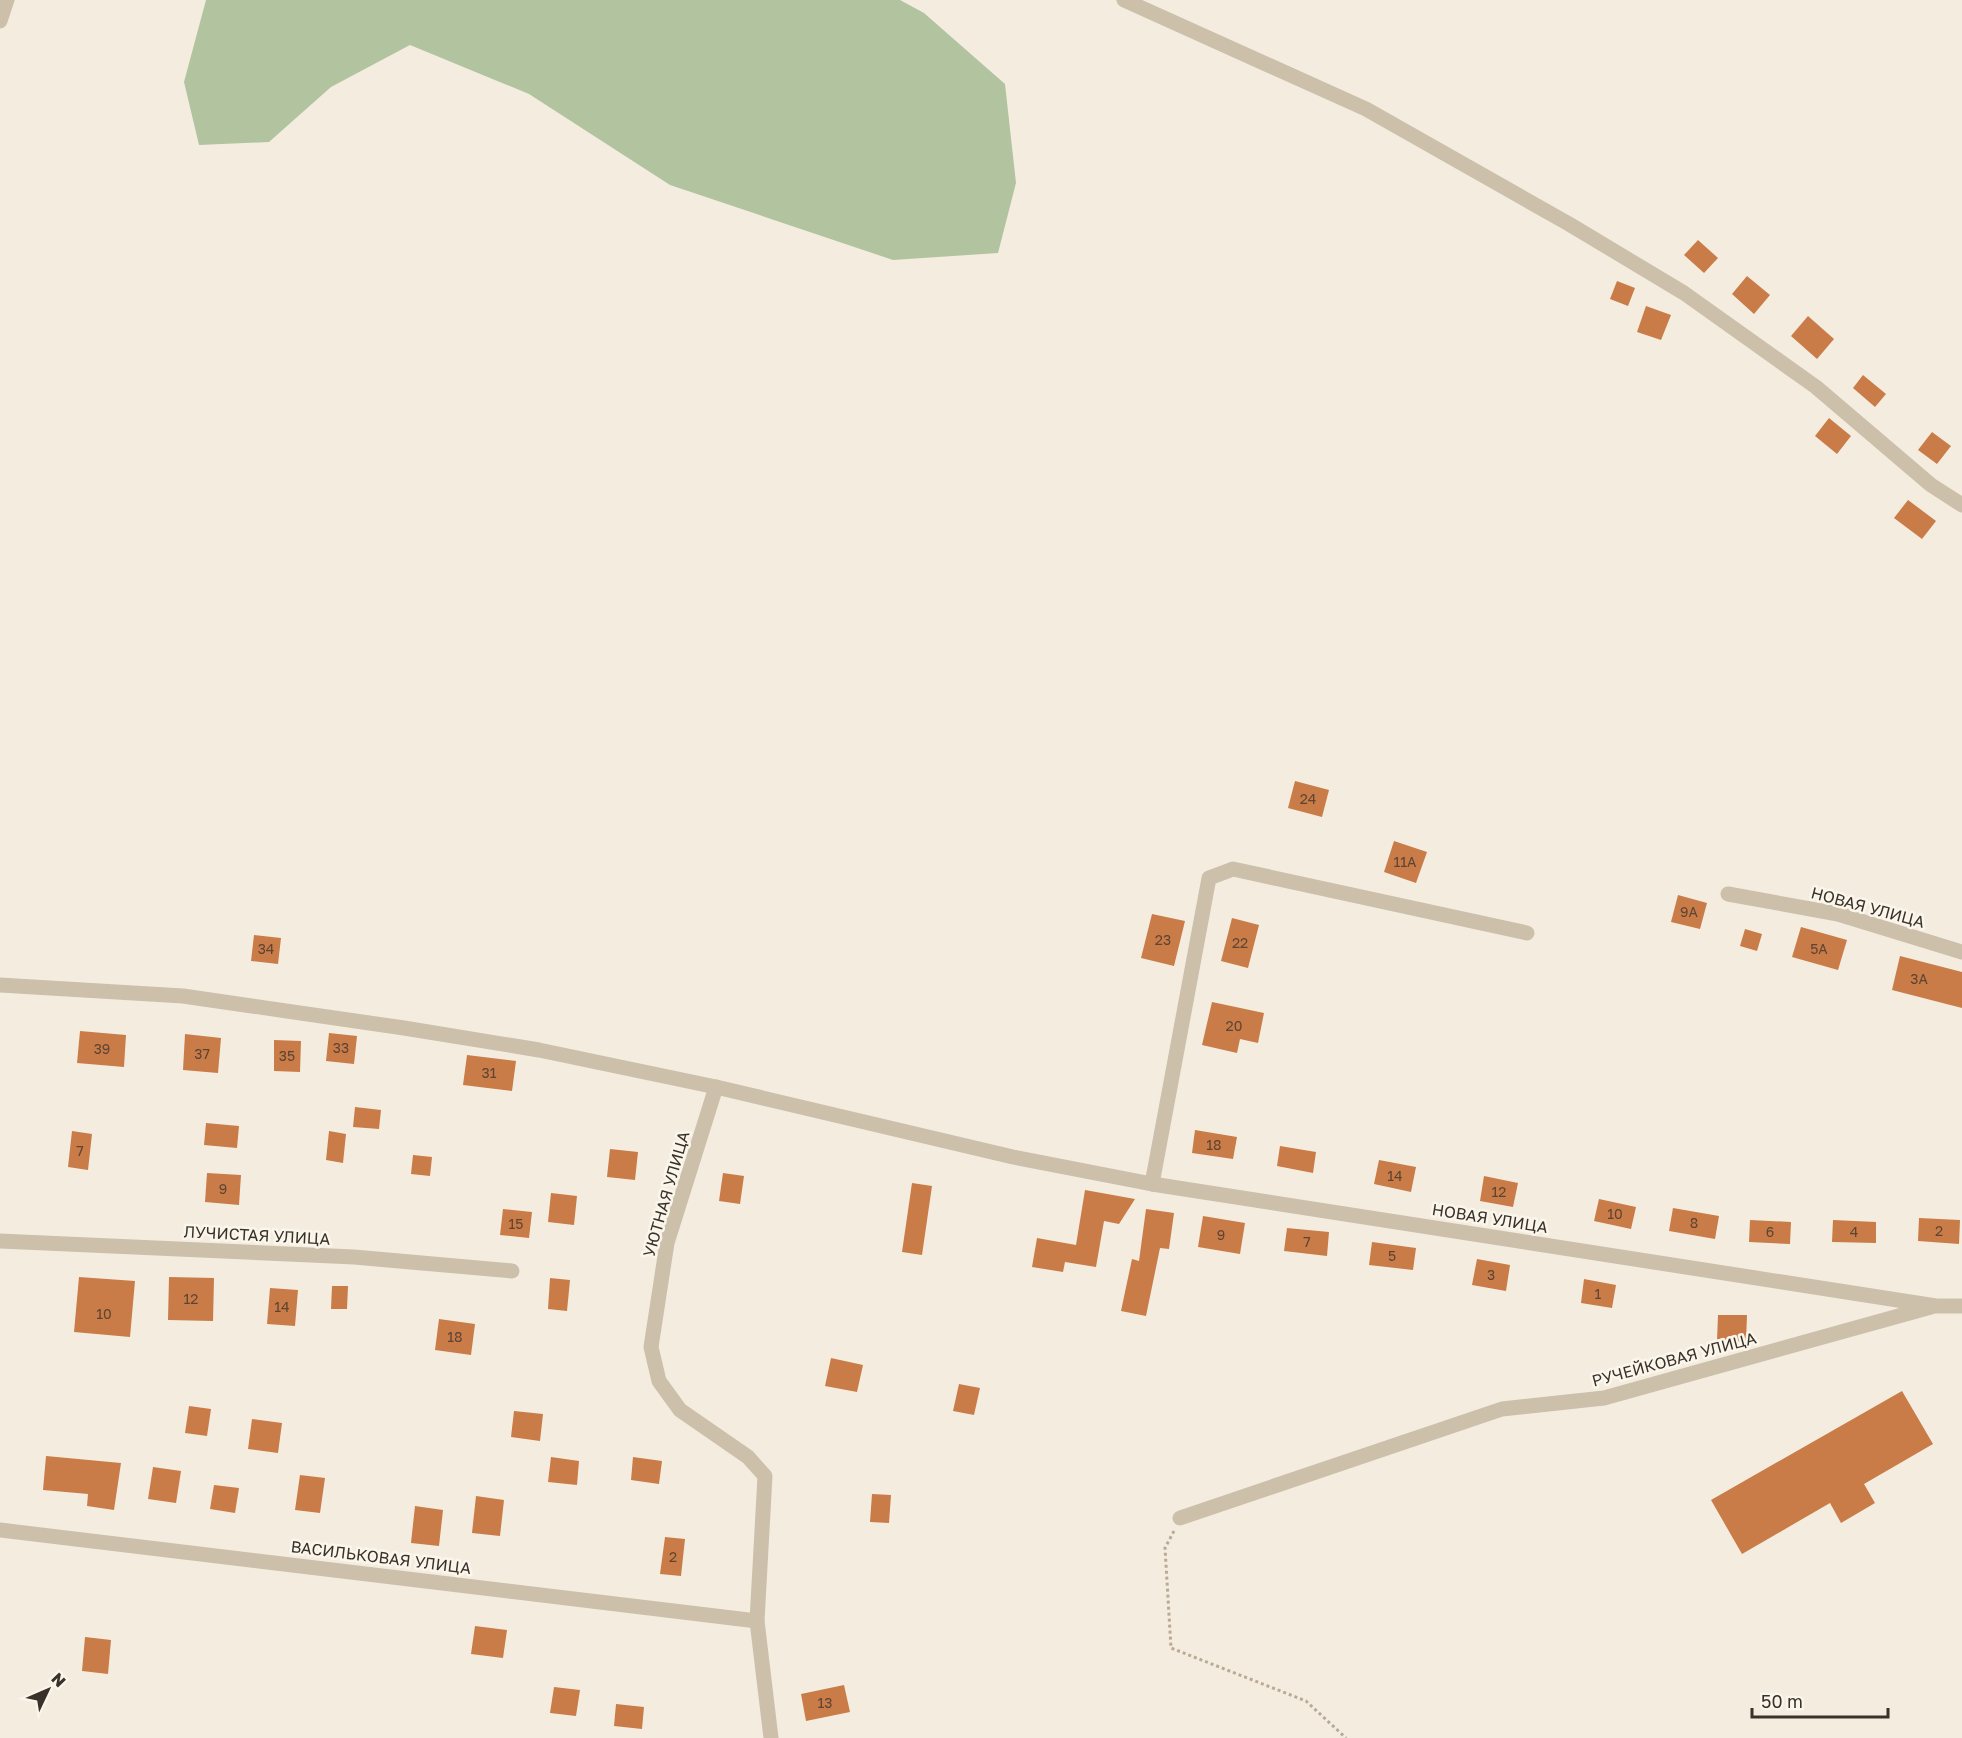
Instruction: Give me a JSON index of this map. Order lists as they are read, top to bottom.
{
  "streets": {
    "street": [
      "НОВАЯ УЛИЦА",
      "УЮТНАЯ УЛИЦА",
      "ЛУЧИСТАЯ УЛИЦА",
      "РУЧЕЙКОВАЯ УЛИЦА",
      "ВАСИЛЬКОВАЯ УЛИЦА"
    ]
  },
  "crossings": [
    ["НОВАЯ УЛИЦА", "УЮТНАЯ УЛИЦА"],
    ["НОВАЯ УЛИЦА", "РУЧЕЙКОВАЯ УЛИЦА"],
    ["УЮТНАЯ УЛИЦА", "ВАСИЛЬКОВАЯ УЛИЦА"]
  ],
  "house_numbers": [
    "24",
    "11А",
    "9А",
    "23",
    "22",
    "34",
    "5А",
    "3А",
    "20",
    "33",
    "39",
    "37",
    "35",
    "31",
    "18",
    "7",
    "14",
    "9",
    "12",
    "10",
    "8",
    "15",
    "2",
    "6",
    "4",
    "9",
    "7",
    "5",
    "3",
    "1",
    "12",
    "14",
    "10",
    "18",
    "2",
    "13"
  ],
  "scale_bar": "50 m",
  "north": "top right"
}
